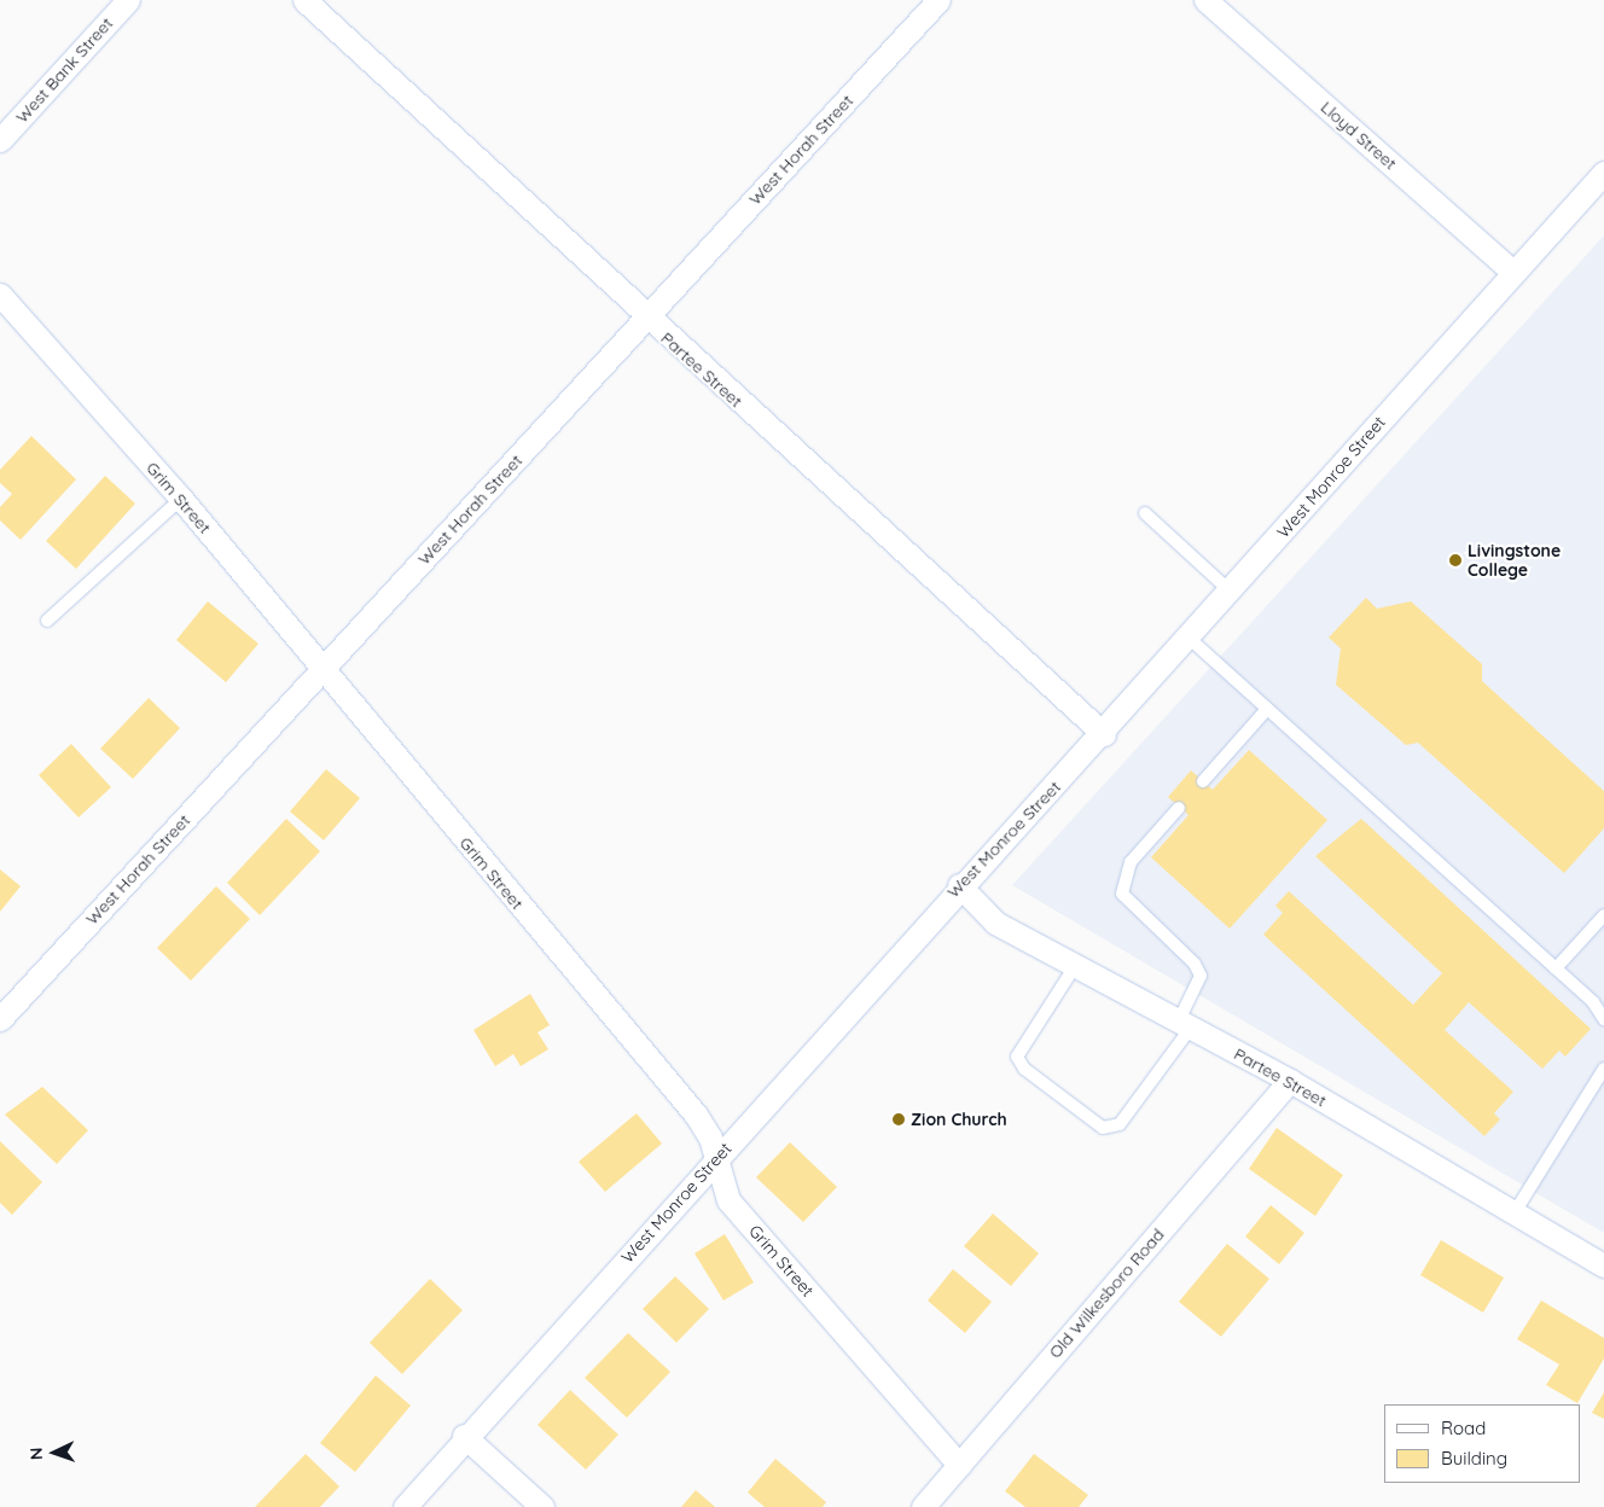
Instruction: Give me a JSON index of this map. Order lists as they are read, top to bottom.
{
  "streets": {
    "street": [
      "West Bank Street",
      "Lloyd Street",
      "West Horah Street",
      "Partee Street",
      "West Monroe Street",
      "Grim Street",
      "Old Wilkesboro Road"
    ]
  },
  "crossings": [
    ["Lloyd Street", "West Monroe Street"],
    ["West Horah Street", "Partee Street"],
    ["West Horah Street", "Grim Street"],
    ["Partee Street", "West Monroe Street"],
    ["Partee Street", "Old Wilkesboro Road"],
    ["West Monroe Street", "Grim Street"],
    ["Grim Street", "Old Wilkesboro Road"]
  ],
  "places": ["Livingstone College", "Zion Church"],
  "legend": ["Road", "Building"],
  "north": "left"
}
